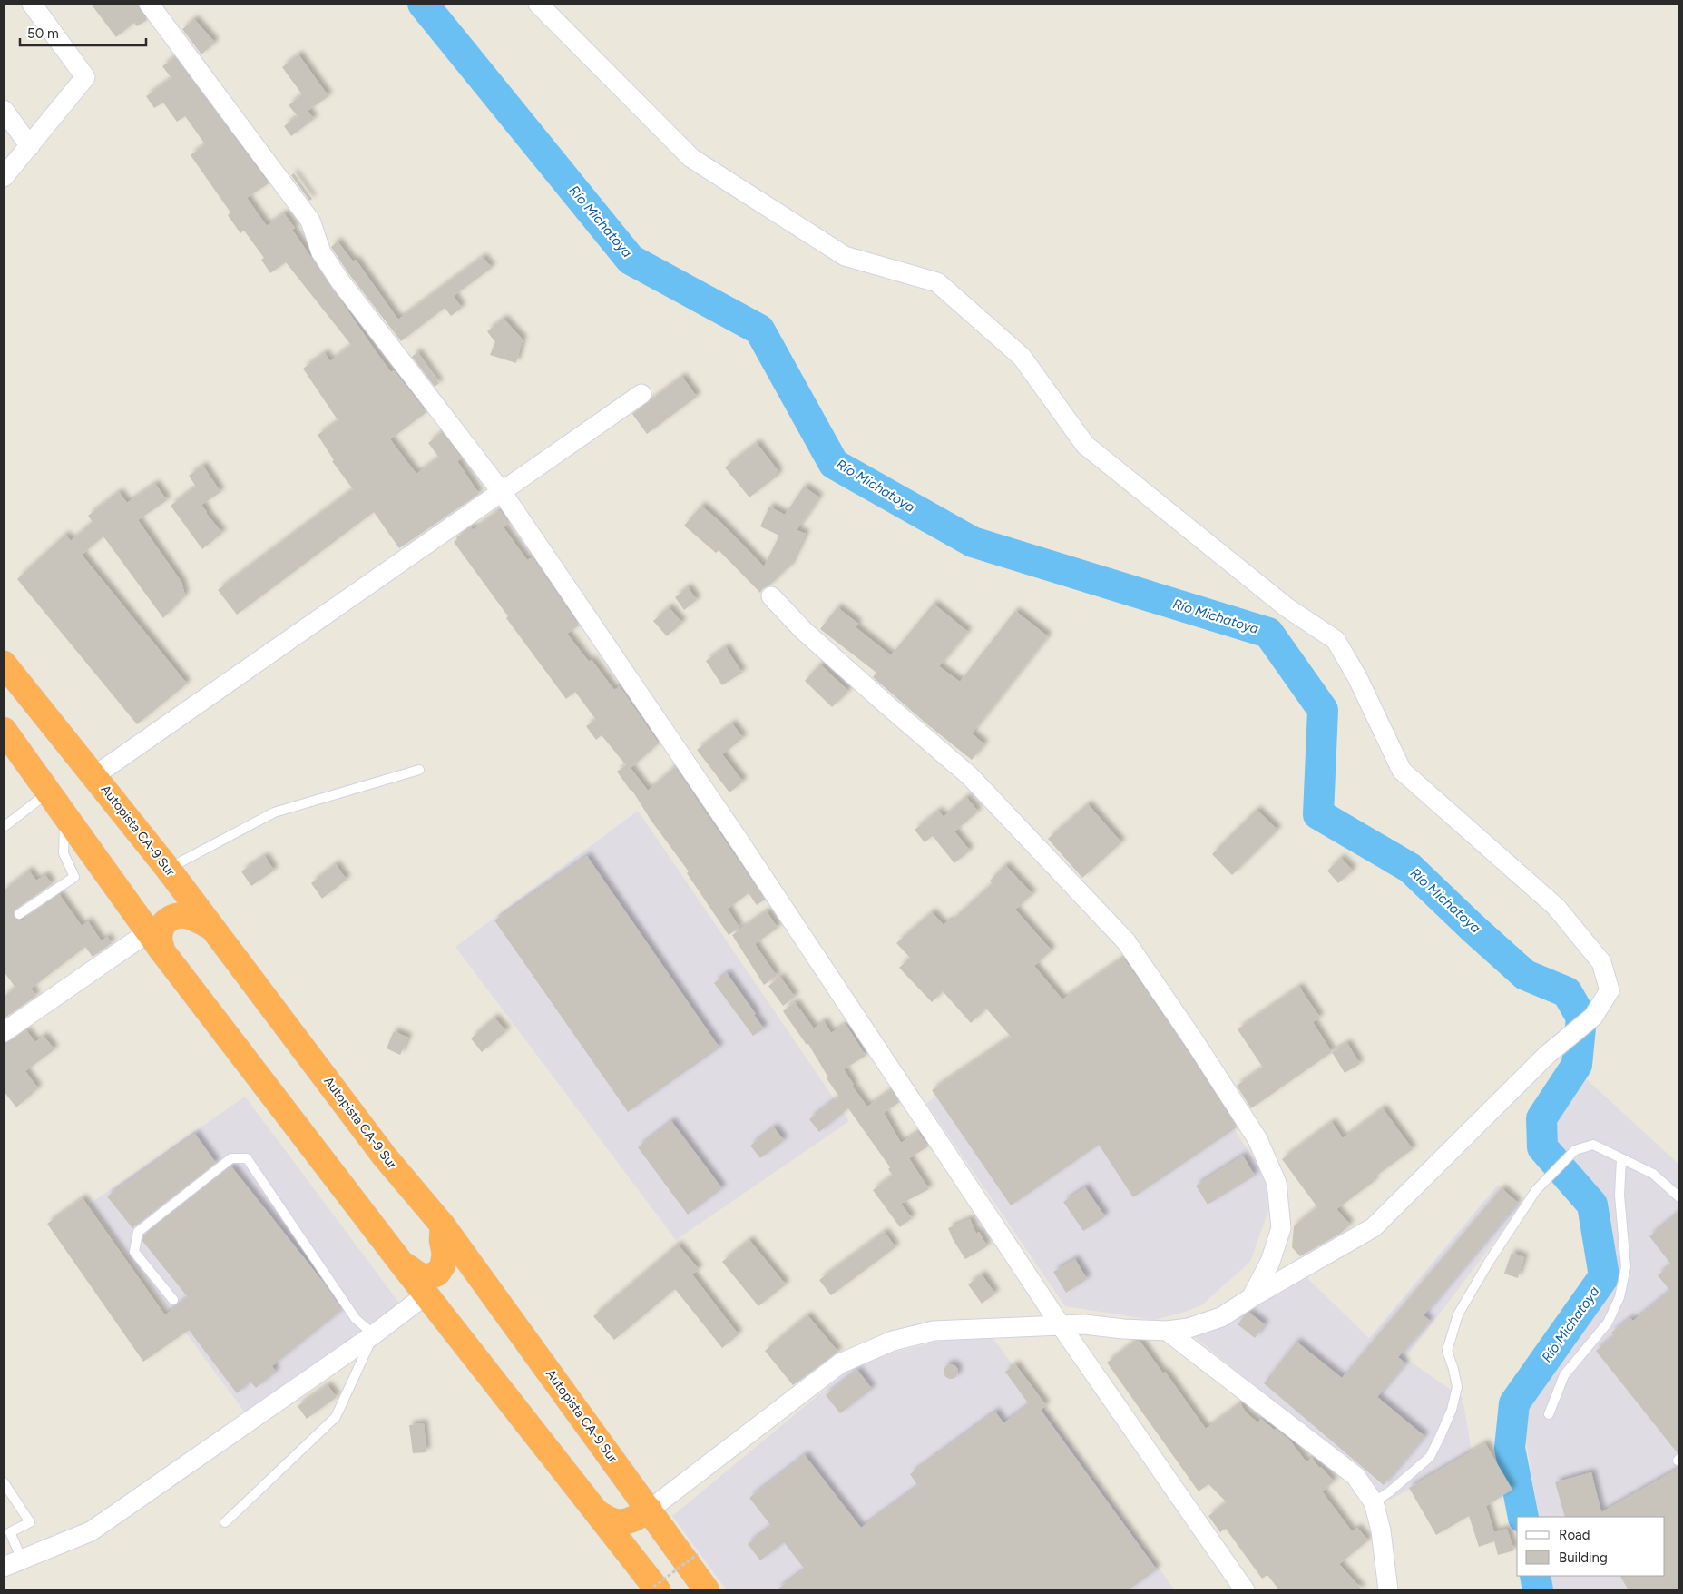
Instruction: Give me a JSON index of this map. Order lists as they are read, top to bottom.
{
  "streets": {
    "highway": ["Autopista CA-9 Sur"]
  },
  "water": ["Río Michatoya"],
  "legend": ["Road", "Building"],
  "scale_bar": "50 m"
}
